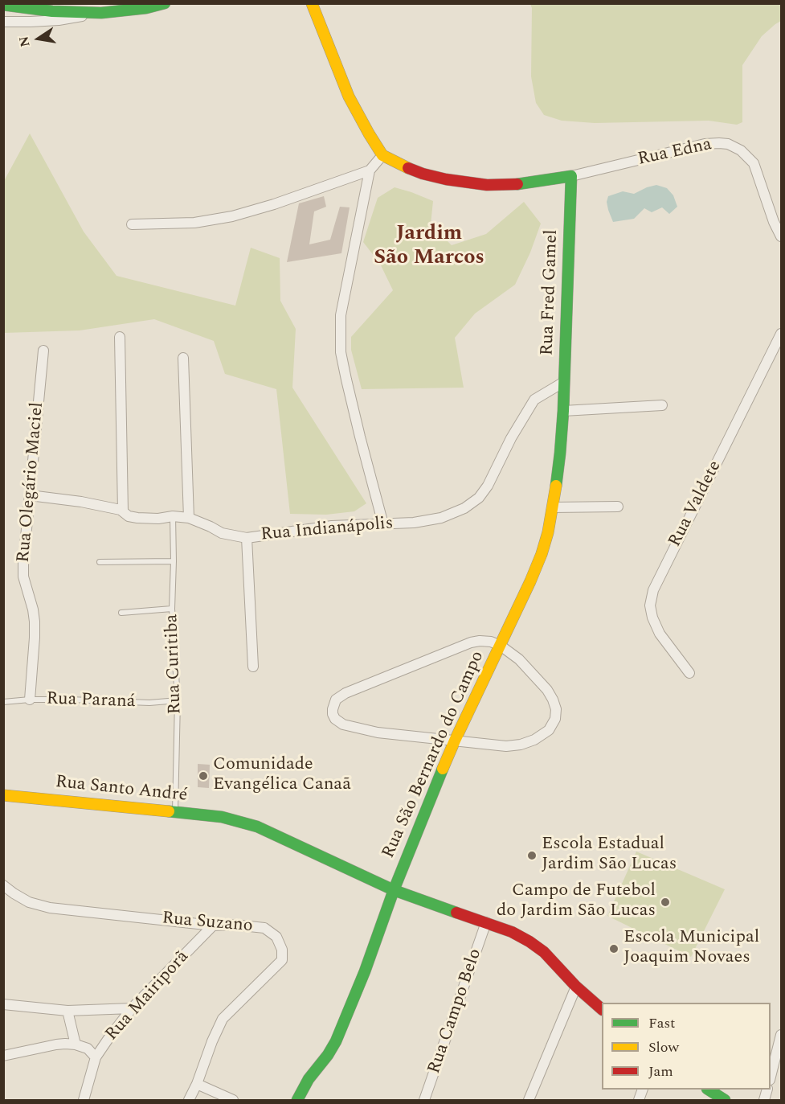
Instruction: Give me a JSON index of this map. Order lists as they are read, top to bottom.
{
  "streets": {
    "street": [
      "Rua Edna",
      "Rua Fred Gamel",
      "Rua Olegário Maciel",
      "Rua Valdete",
      "Rua Indianápolis",
      "Rua São Bernardo do Campo",
      "Rua Santo André",
      "Rua Suzano",
      "Rua Mairiporã",
      "Rua Campo Belo"
    ],
    "lane": ["Rua Curitiba", "Rua Paraná"]
  },
  "crossings": [
    ["Rua Edna", "Rua Fred Gamel"],
    ["Rua Fred Gamel", "Rua Indianápolis"],
    ["Rua Fred Gamel", "Rua São Bernardo do Campo"],
    ["Rua Olegário Maciel", "Rua Indianápolis"],
    ["Rua Olegário Maciel", "Rua Paraná"],
    ["Rua Indianápolis", "Rua Curitiba"],
    ["Rua Curitiba", "Rua Paraná"],
    ["Rua Curitiba", "Rua Santo André"],
    ["Rua São Bernardo do Campo", "Rua Santo André"],
    ["Rua Santo André", "Rua Campo Belo"],
    ["Rua Suzano", "Rua Mairiporã"]
  ],
  "districts": ["Jardim São Marcos"],
  "places": [
    "Comunidade Evangélica Canaã",
    "Escola Estadual Jardim São Lucas",
    "Campo de Futebol do Jardim São Lucas",
    "Escola Municipal Joaquim Novaes"
  ],
  "legend": ["Fast", "Slow", "Jam"],
  "north": "left"
}
